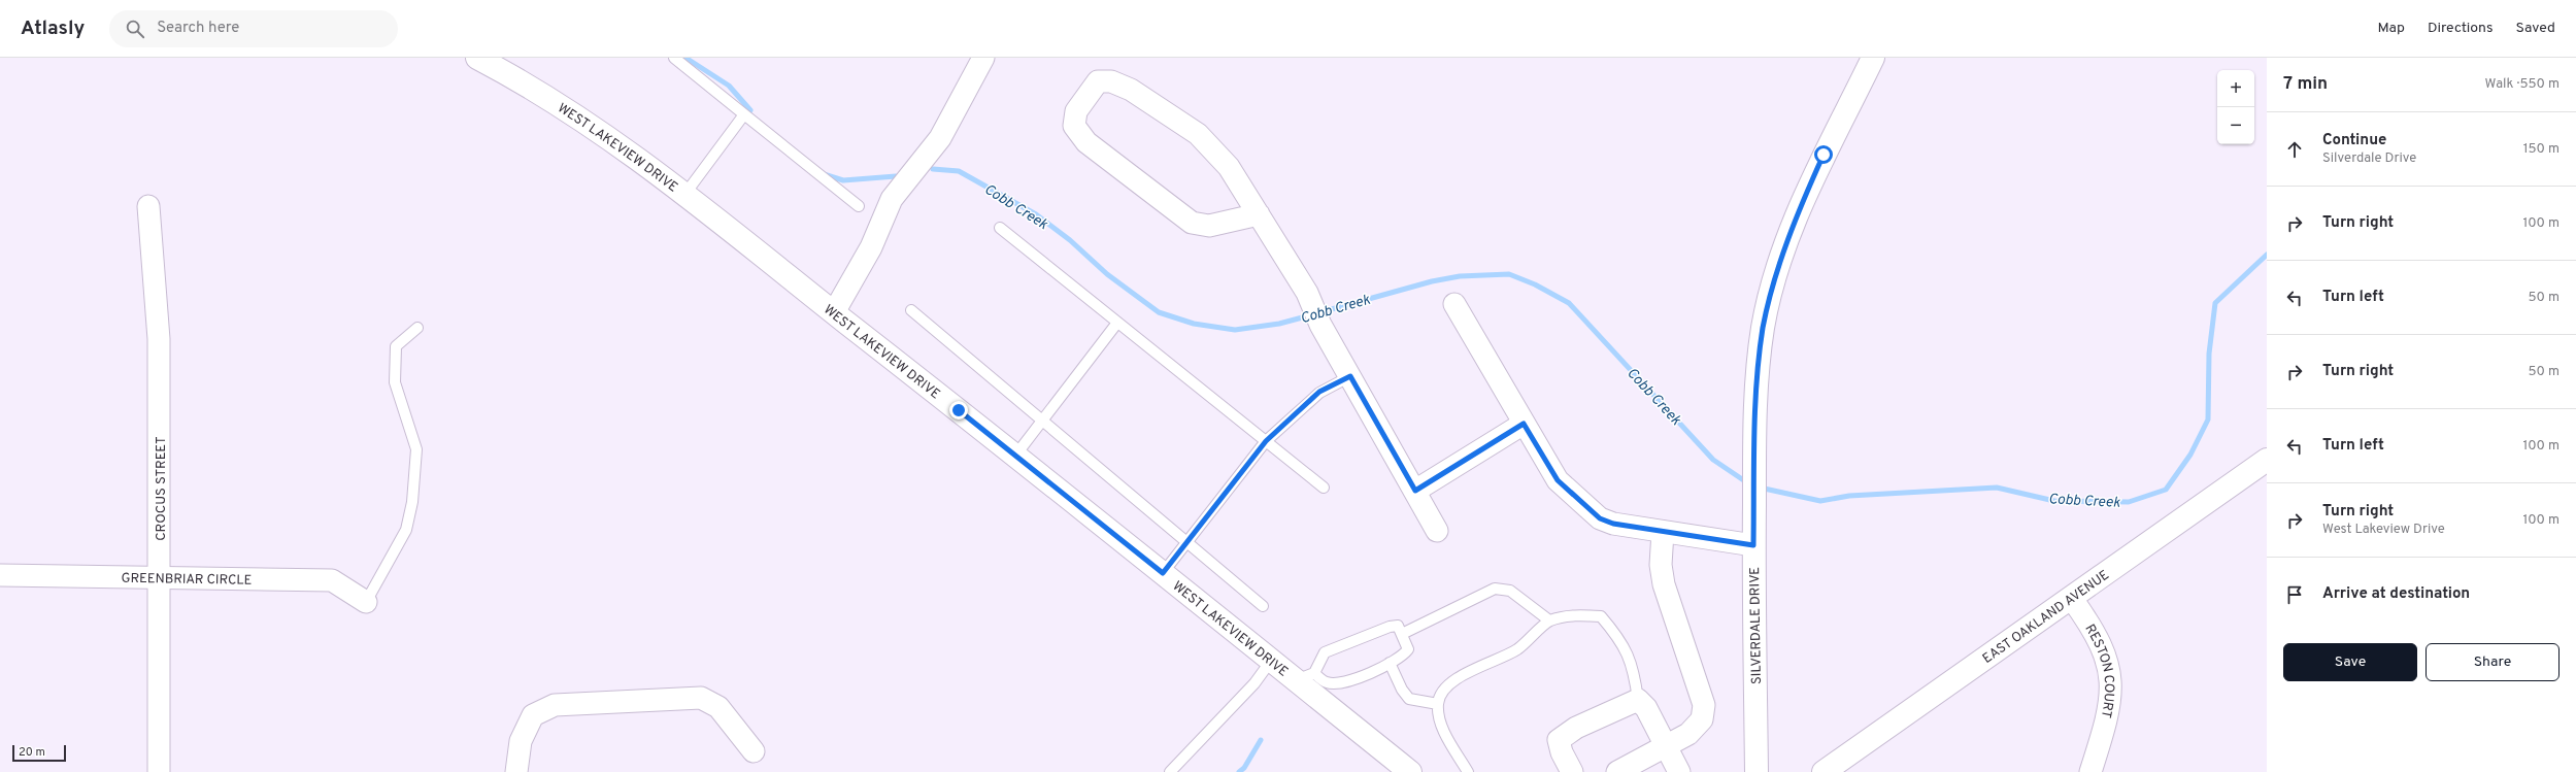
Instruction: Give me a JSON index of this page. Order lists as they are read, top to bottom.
{
  "streets": {
    "street": [
      "WEST LAKEVIEW DRIVE",
      "CROCUS STREET",
      "GREENBRIAR CIRCLE",
      "EAST OAKLAND AVENUE",
      "SILVERDALE DRIVE",
      "RESTON COURT"
    ]
  },
  "crossings": [
    ["CROCUS STREET", "GREENBRIAR CIRCLE"],
    ["EAST OAKLAND AVENUE", "RESTON COURT"]
  ],
  "water": ["Cobb Creek"],
  "scale_bar": "20 m",
  "page": {
    "header": "Atlasly",
    "search": "Search here",
    "nav": ["Map", "Directions", "Saved"],
    "heading": ["7 min", "Walk · 550 m"],
    "map_buttons": ["+", "−"],
    "list": [
      ["Continue", "Silverdale Drive", "150 m"],
      ["Turn right", "100 m"],
      ["Turn left", "50 m"],
      ["Turn right", "50 m"],
      ["Turn left", "100 m"],
      ["Turn right", "West Lakeview Drive", "100 m"],
      "Arrive at destination"
    ],
    "buttons": ["Save", "Share"],
    "scale": "20 m"
  }
}
